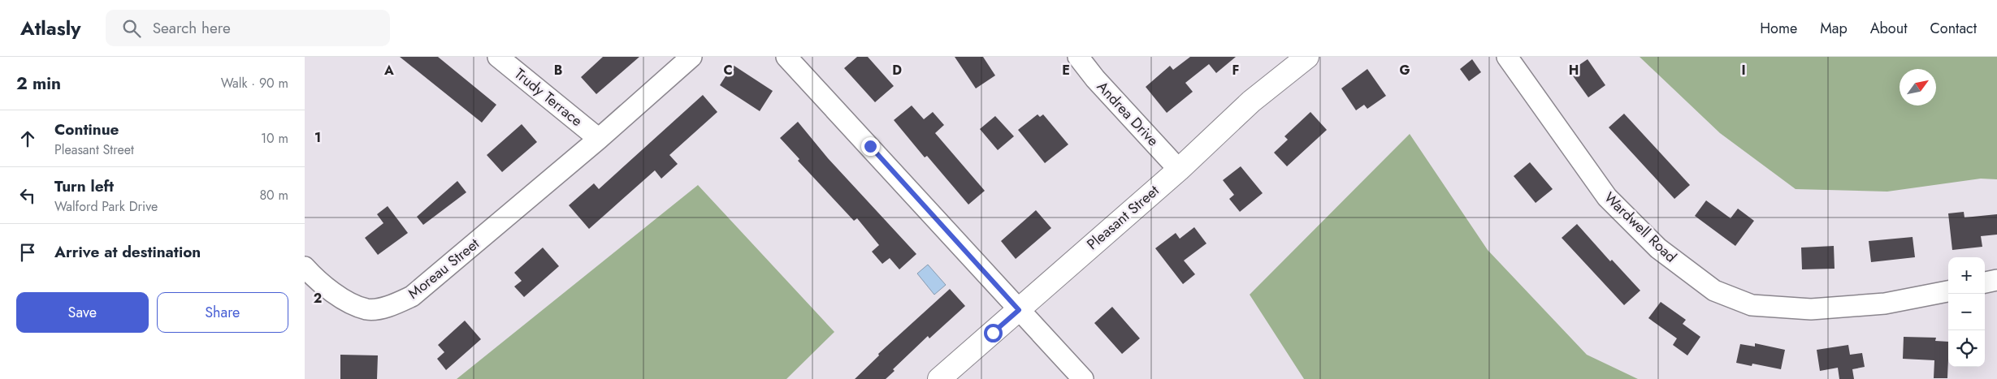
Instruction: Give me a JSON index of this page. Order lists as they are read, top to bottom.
{
  "streets": {
    "main road": ["Pleasant Street"],
    "street": [
      "Trudy Terrace",
      "Andrea Drive",
      "Wardwell Road",
      "Moreau Street"
    ]
  },
  "crossings": [
    ["Trudy Terrace", "Moreau Street"],
    ["Andrea Drive", "Pleasant Street"]
  ],
  "north": "top right",
  "page": {
    "header": "Atlasly",
    "search": "Search here",
    "nav": [
      "Home",
      "Map",
      "About",
      "Contact"
    ],
    "heading": ["2 min", "Walk · 90 m"],
    "list": [
      ["Continue", "Pleasant Street", "10 m"],
      ["Turn left", "Walford Park Drive", "80 m"],
      "Arrive at destination"
    ],
    "map_buttons": ["+", "−"],
    "buttons": ["Save", "Share"]
  },
  "grid": {
    "columns": [
      "A",
      "B",
      "C",
      "D",
      "E",
      "F",
      "G",
      "H",
      "I"
    ],
    "rows": ["1", "2"]
  }
}
